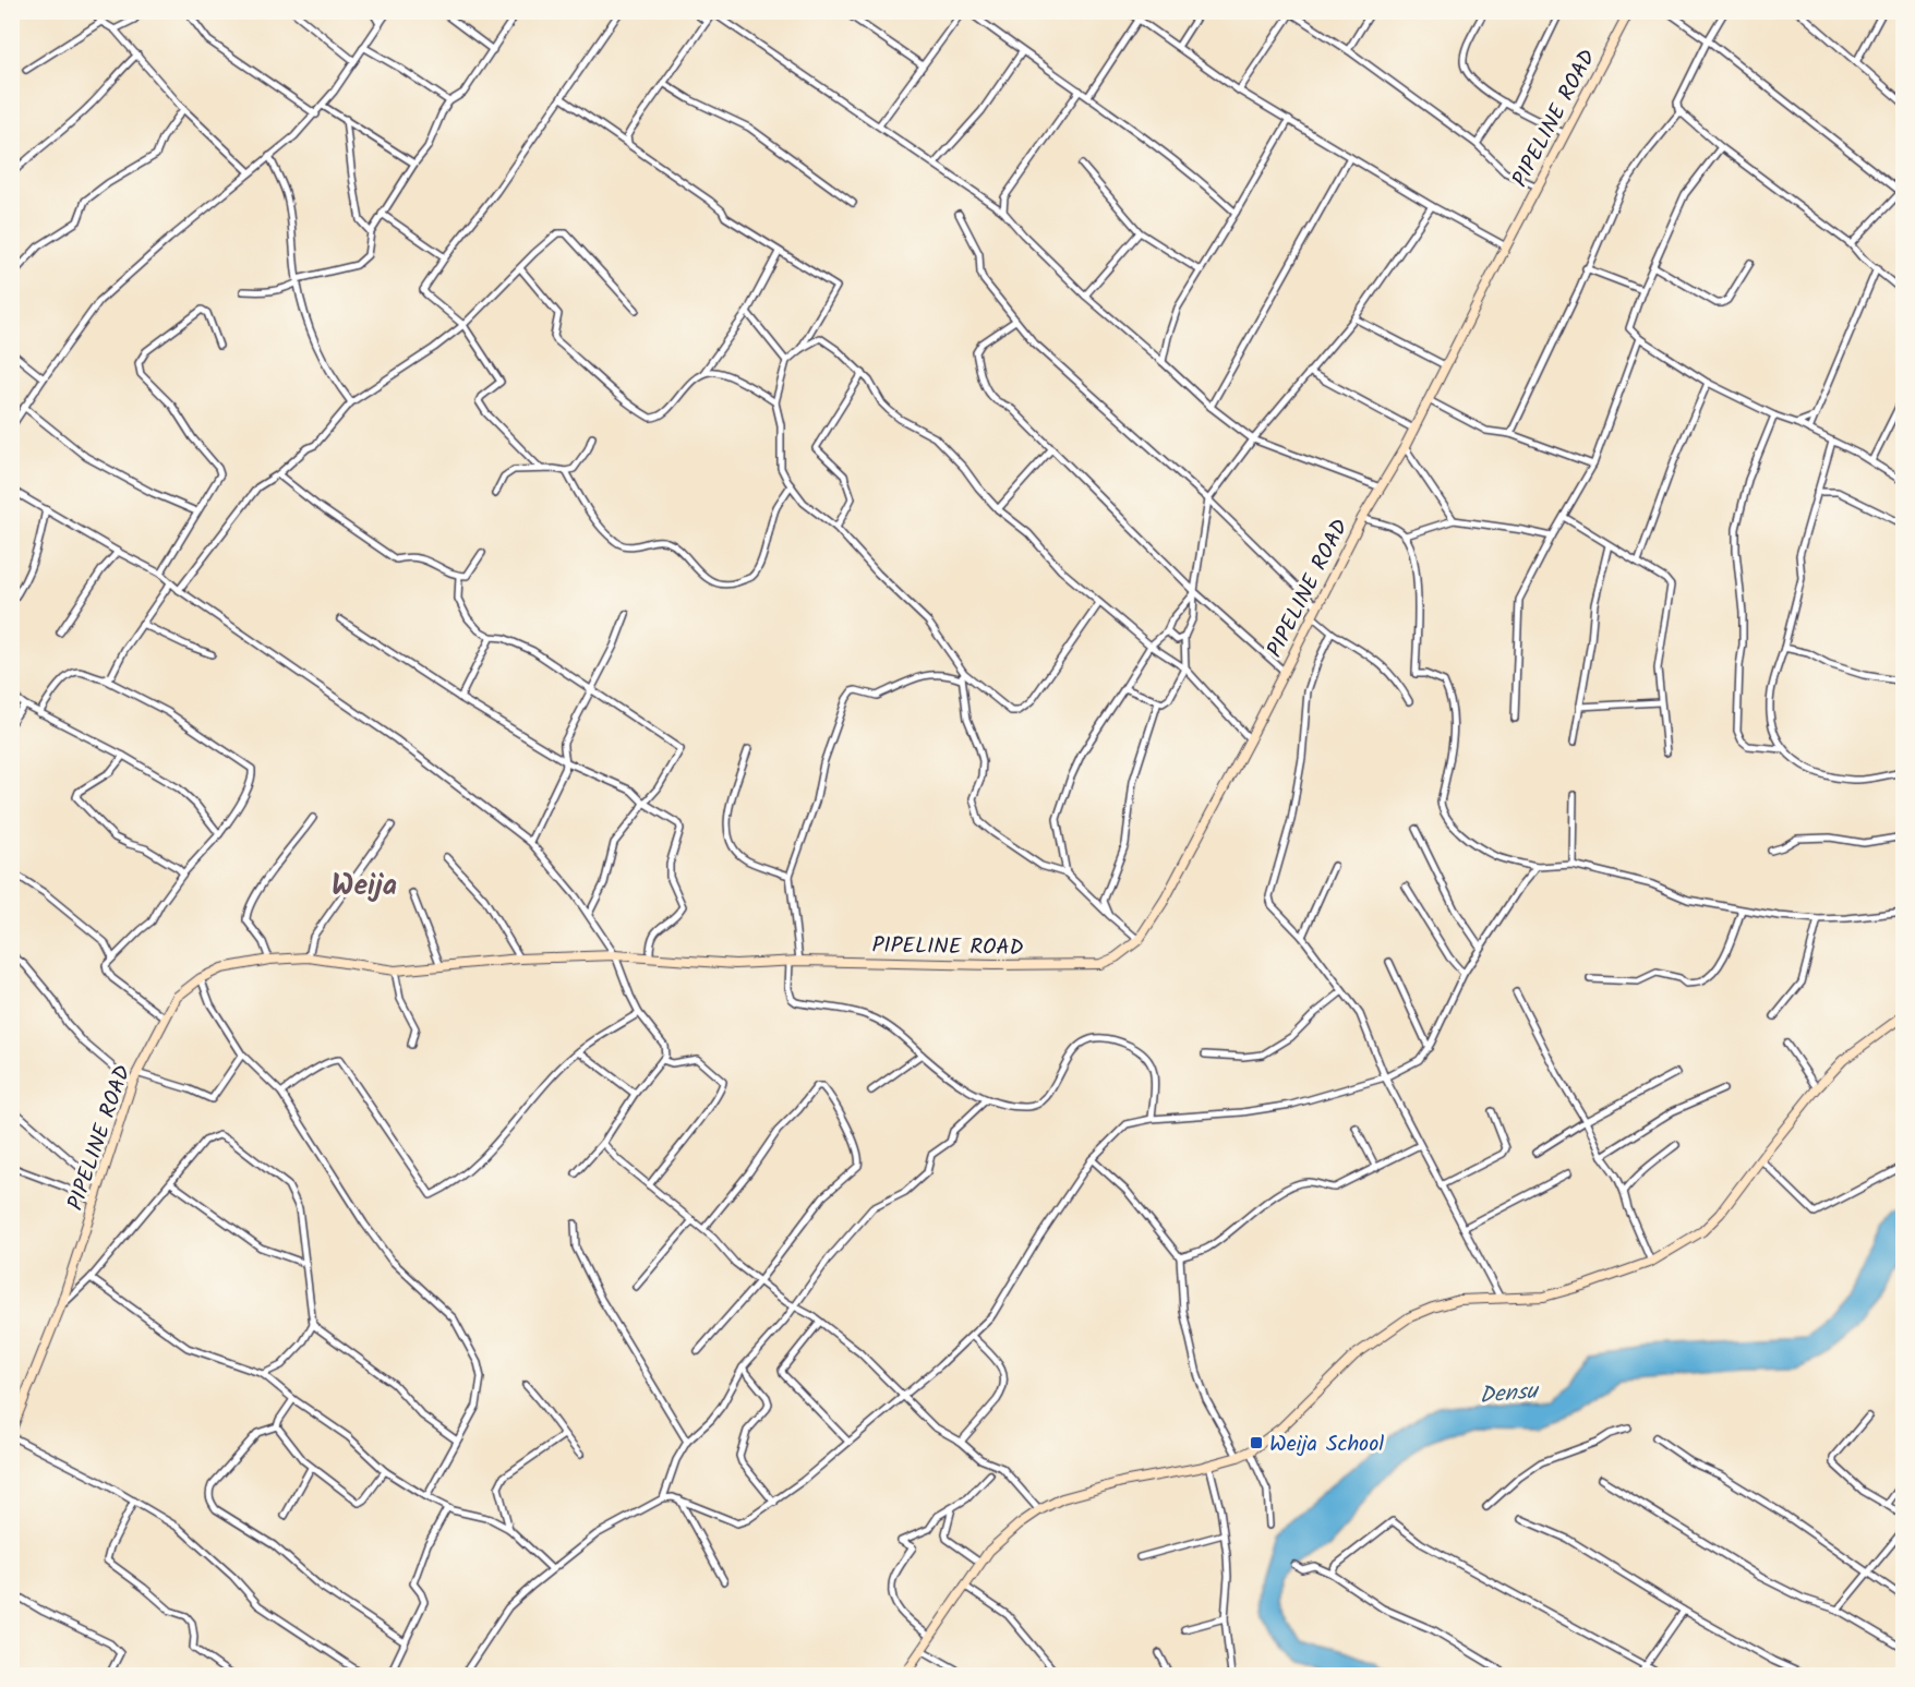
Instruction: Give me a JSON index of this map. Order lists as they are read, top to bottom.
{
  "streets": {
    "street": ["PIPELINE ROAD"]
  },
  "districts": ["Weija"],
  "water": ["Densu"],
  "places": {
    "transit": ["Weija School"]
  }
}
